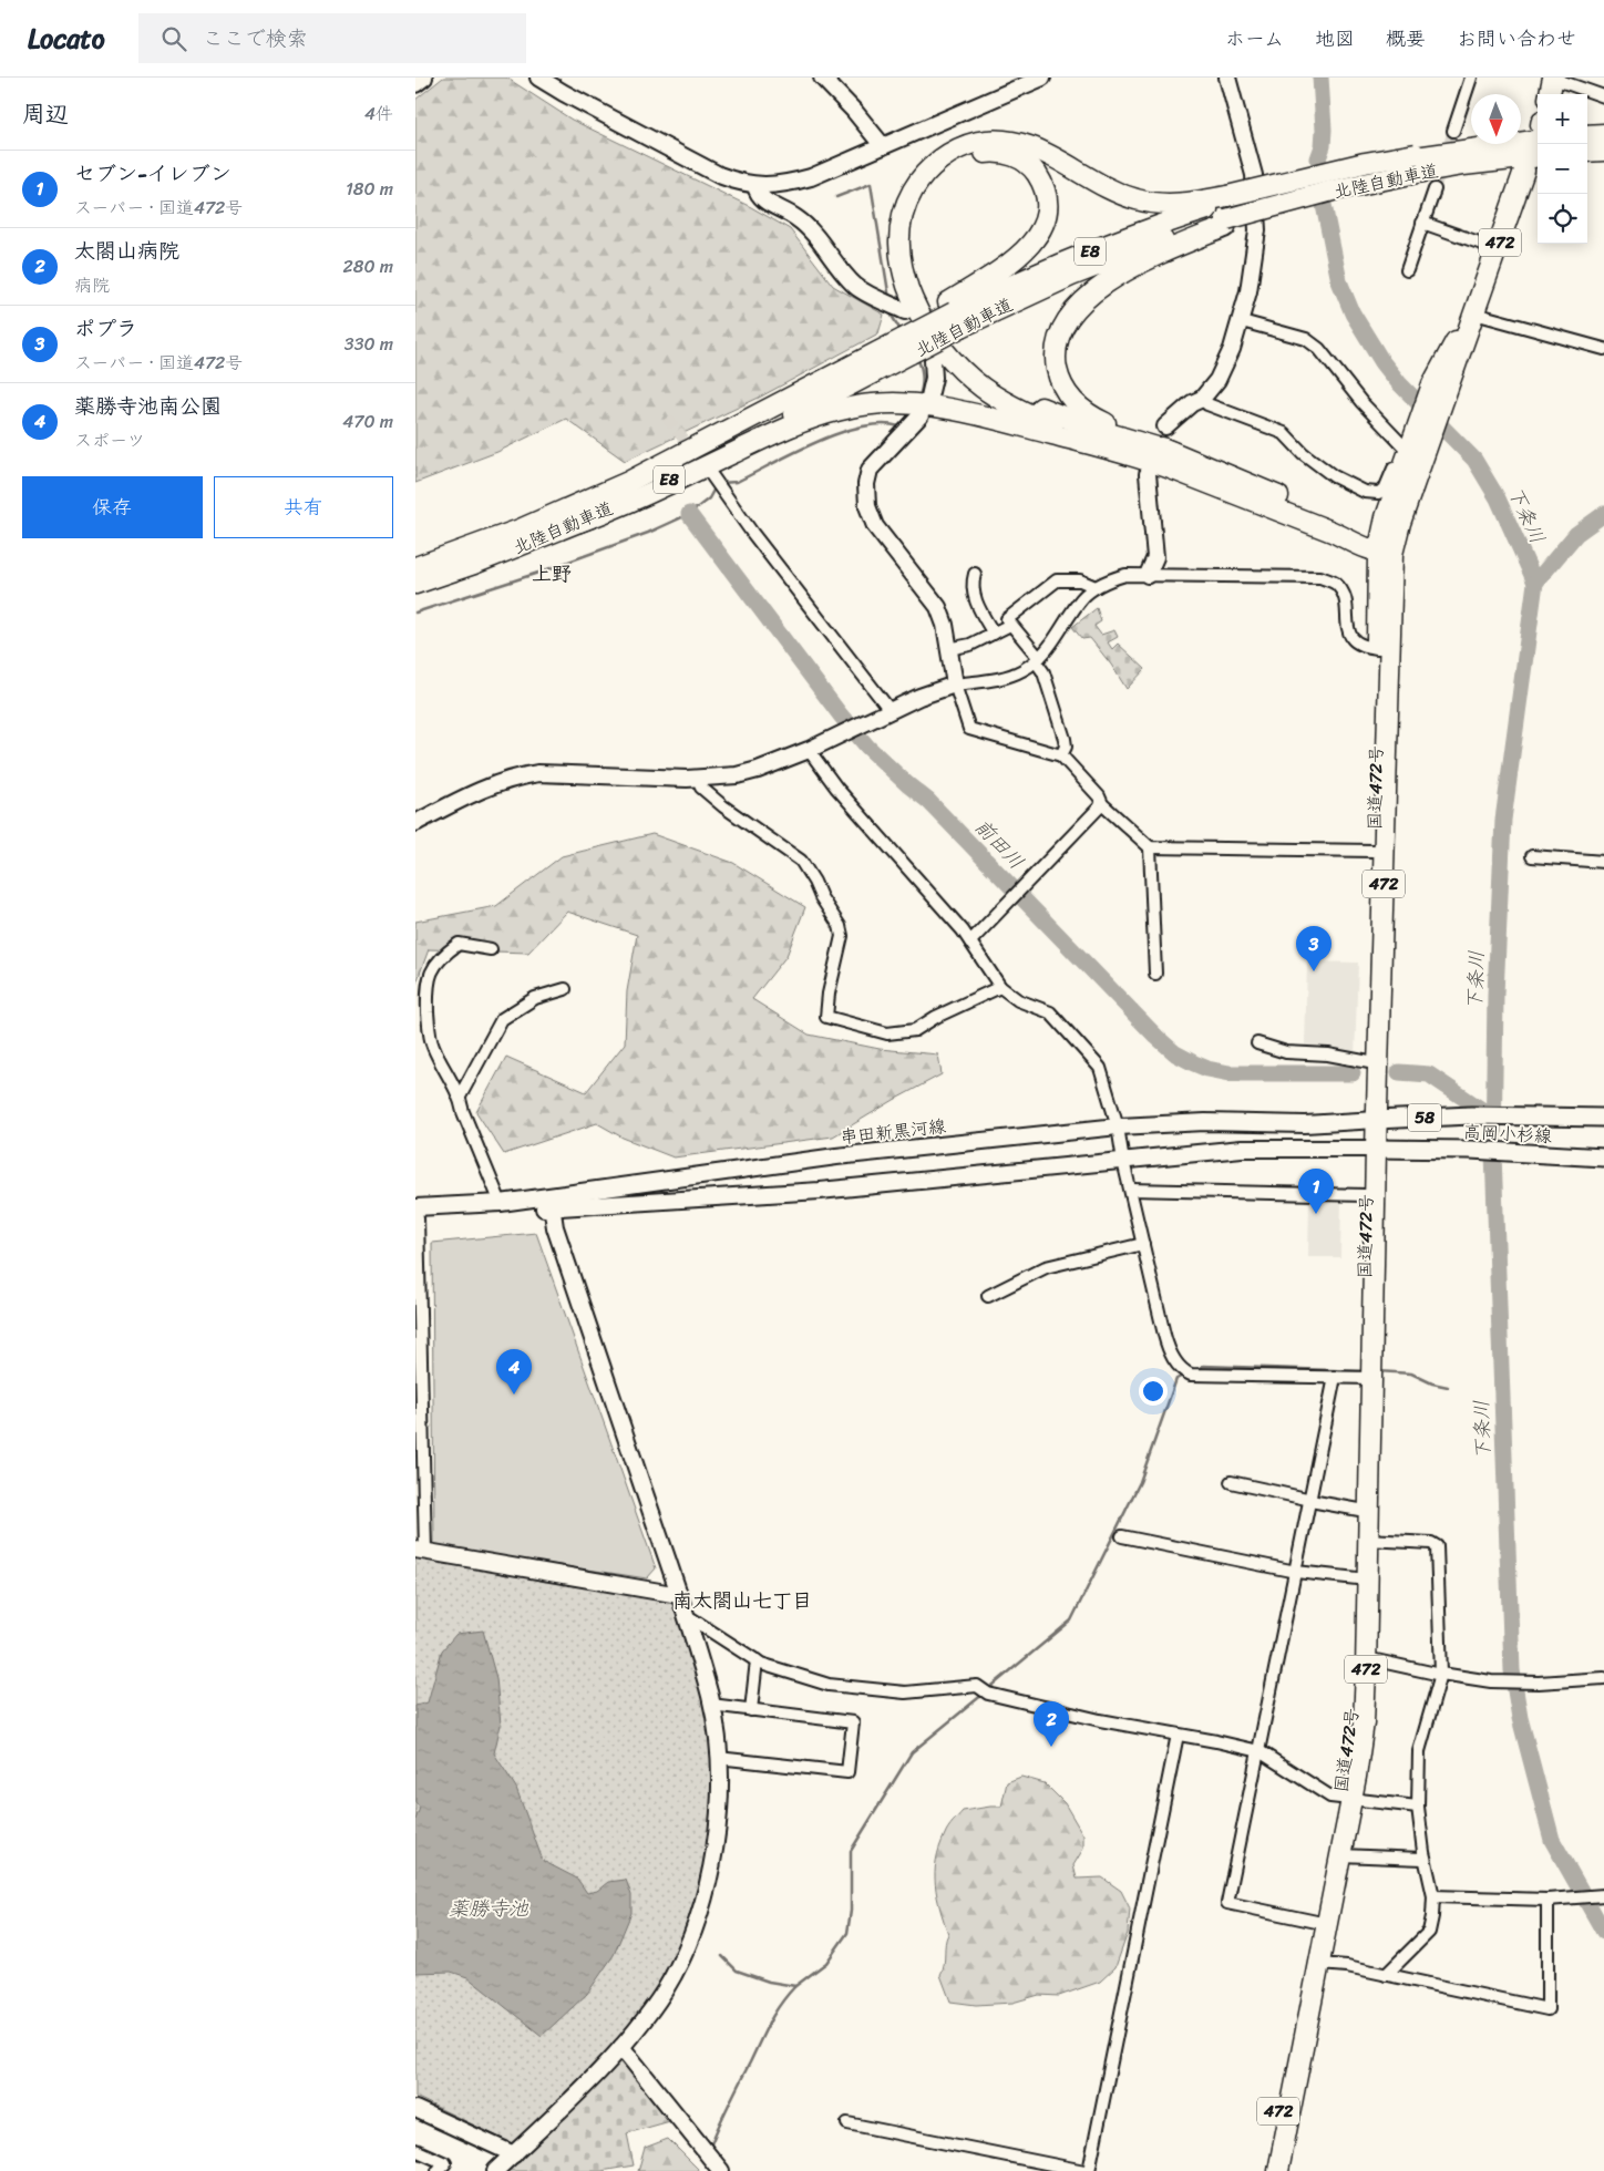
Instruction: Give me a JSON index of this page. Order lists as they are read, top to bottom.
{
  "streets": {
    "highway": [
      "北陸自動車道",
      "472",
      "E8",
      "国道472号"
    ],
    "main road": ["58", "高岡小杉線"],
    "street": ["串田新黒河線"]
  },
  "crossings": [
    ["国道472号", "串田新黒河線"],
    ["国道472号", "高岡小杉線"],
    ["串田新黒河線", "高岡小杉線"]
  ],
  "districts": ["上野", "南太閤山七丁目"],
  "water": ["下条川", "前田川", "薬勝寺池"],
  "north": "bottom",
  "page": {
    "header": "Locato",
    "search": "ここで検索",
    "nav": [
      "ホーム",
      "地図",
      "概要",
      "お問い合わせ"
    ],
    "heading": ["周辺", "4件"],
    "map_buttons": ["+", "−"],
    "list": [
      {
        "mark": "1",
        "name": "セブン-イレブン",
        "note": "スーパー · 国道472号",
        "value": "180 m"
      },
      {
        "mark": "2",
        "name": "太閤山病院",
        "note": "病院",
        "value": "280 m"
      },
      {
        "mark": "3",
        "name": "ポプラ",
        "note": "スーパー · 国道472号",
        "value": "330 m"
      },
      {
        "mark": "4",
        "name": "薬勝寺池南公園",
        "note": "スポーツ",
        "value": "470 m"
      }
    ],
    "buttons": ["保存", "共有"],
    "pins": [
      "3",
      "1",
      "4",
      "2"
    ]
  }
}
